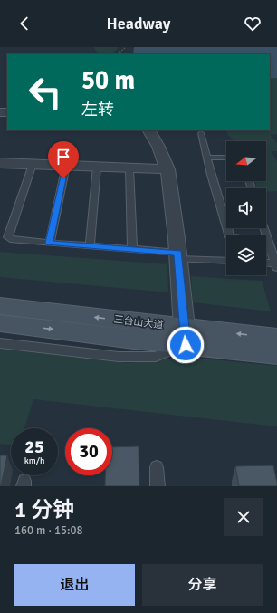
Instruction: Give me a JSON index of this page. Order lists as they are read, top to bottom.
{
  "streets": {
    "main road": ["三台山大道"]
  },
  "north": "left",
  "page": {
    "header": "Headway",
    "turn": ["50 m", "左转"],
    "speed": "25 km/h",
    "limit": "30",
    "heading": ["1 分钟", "160 m · 15:08"],
    "buttons": ["退出", "分享"]
  }
}
